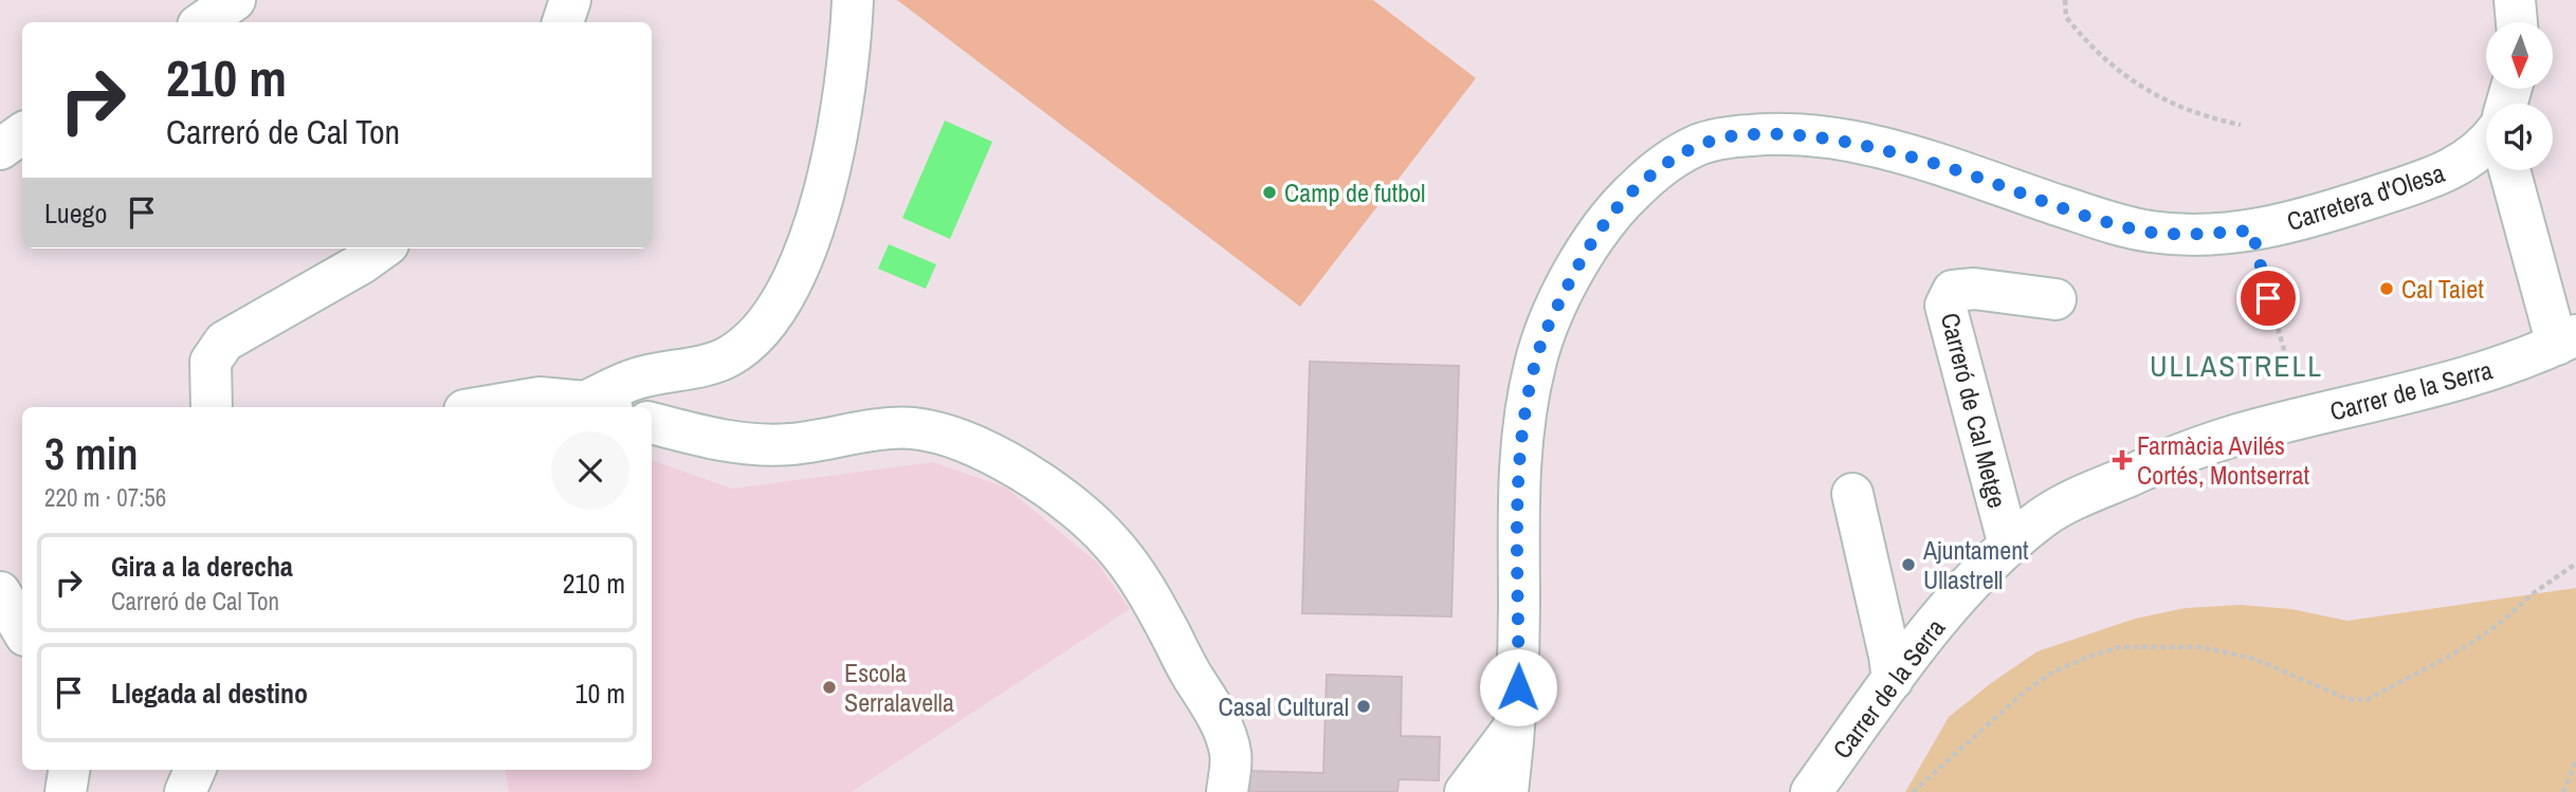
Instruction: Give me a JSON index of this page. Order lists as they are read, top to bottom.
{
  "streets": {
    "street": ["Carretera d'Olesa", "Carrer de la Serra", "Carreró de Cal Metge"]
  },
  "crossings": [
    ["Carrer de la Serra", "Carreró de Cal Metge"]
  ],
  "districts": ["ULLASTRELL"],
  "places": {
    "other": [
      "Camp de futbol",
      "Cal Taiet",
      "Ajuntament Ullastrell",
      "Escola Serralavella",
      "Casal Cultural"
    ],
    "health": ["Farmàcia Avilés Cortés, Montserrat"]
  },
  "north": "bottom",
  "page": {
    "turn": ["210 m", "Carreró de Cal Ton"],
    "then": "Luego",
    "heading": ["3 min", "220 m · 07:56"],
    "list": [
      {
        "name": "Gira a la derecha",
        "note": "Carreró de Cal Ton",
        "value": "210 m"
      },
      {
        "name": "Llegada al destino",
        "value": "10 m"
      }
    ]
  }
}
